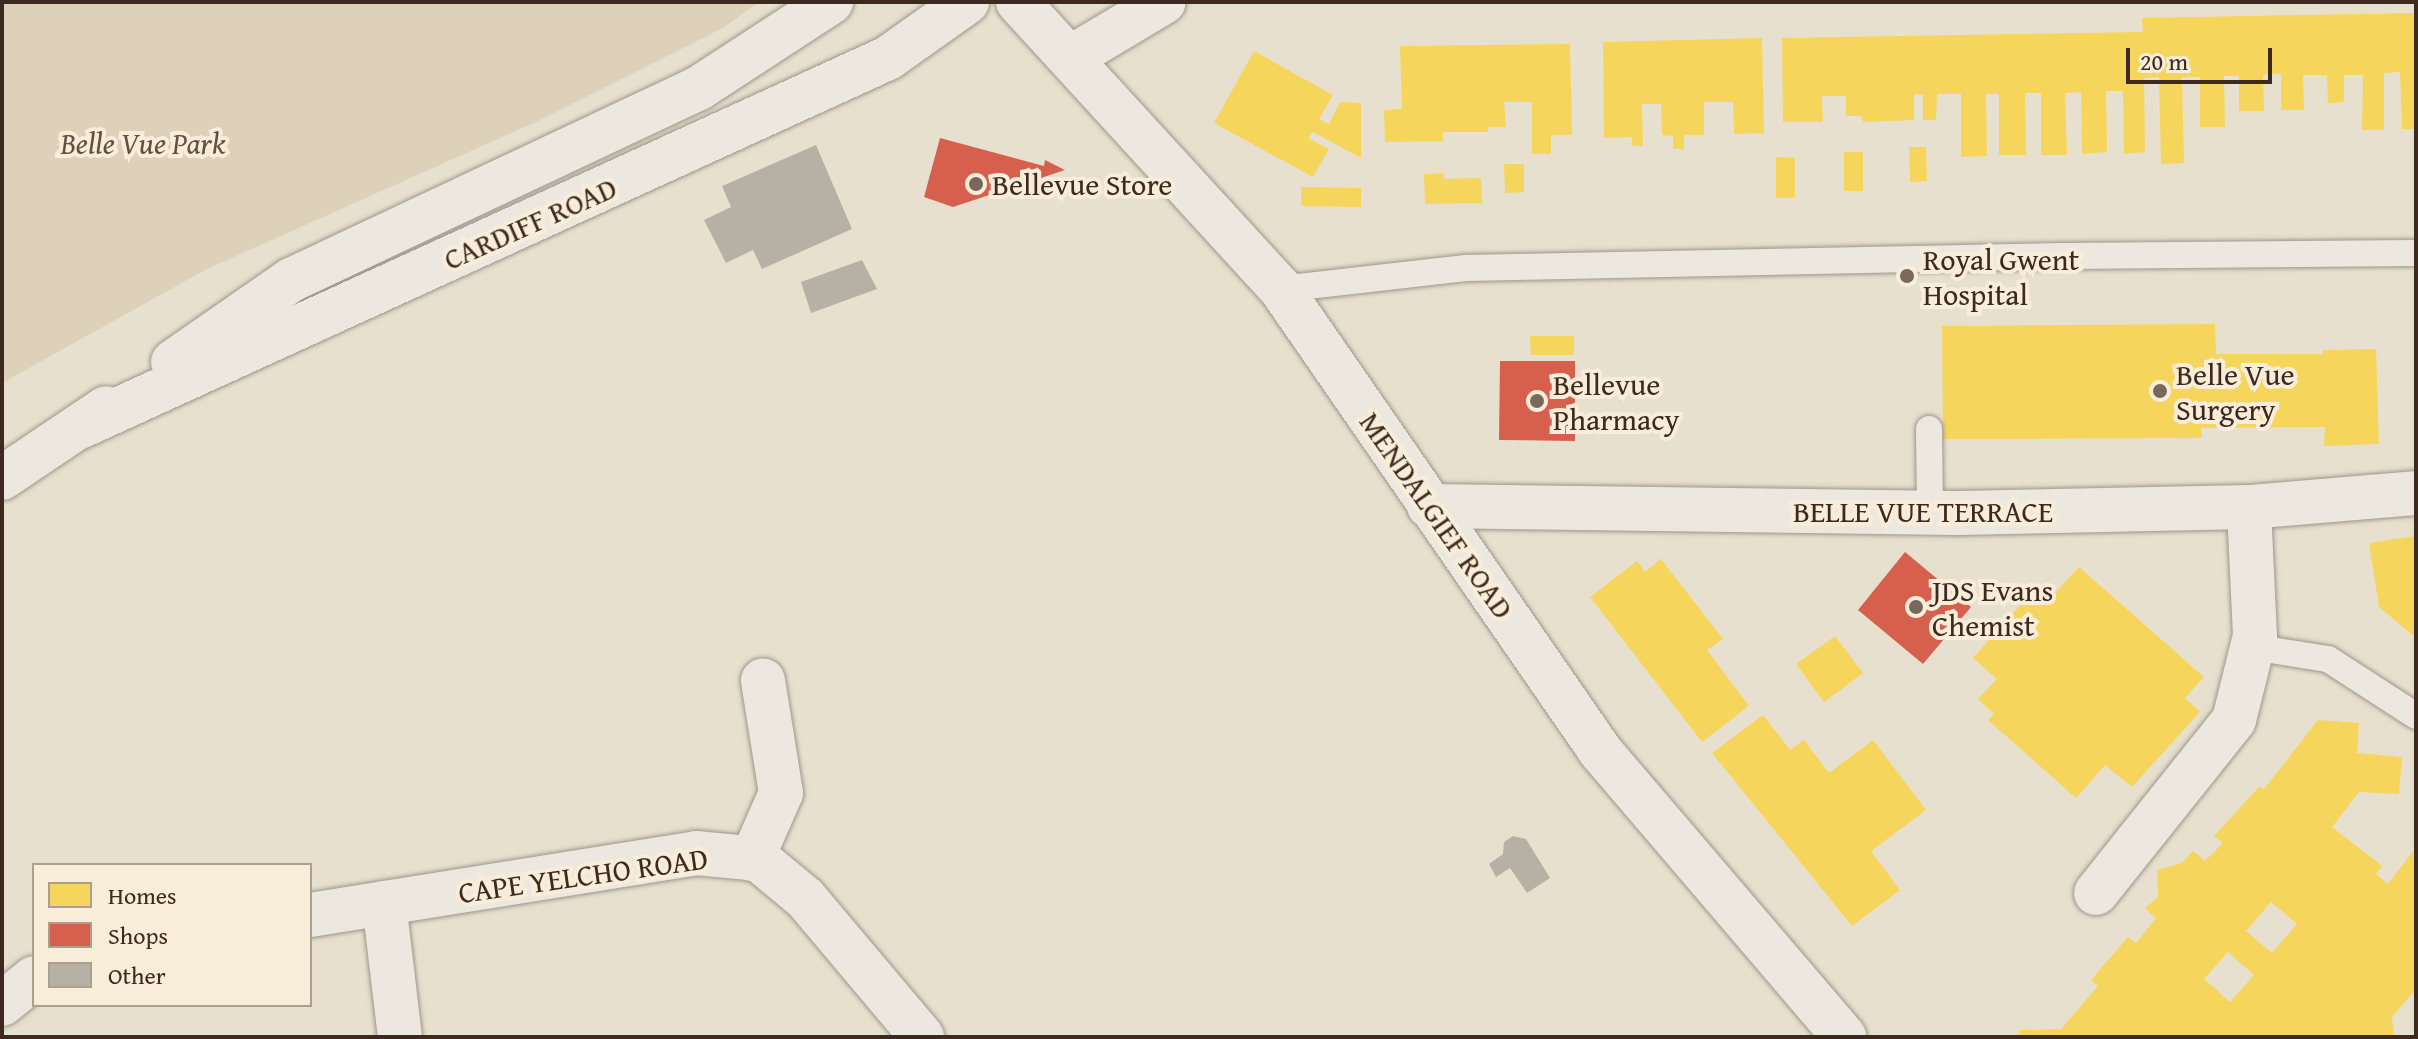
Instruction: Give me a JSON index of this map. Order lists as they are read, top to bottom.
{
  "streets": {
    "street": [
      "CARDIFF ROAD",
      "BELLE VUE TERRACE",
      "MENDALGIEF ROAD",
      "CAPE YELCHO ROAD"
    ]
  },
  "crossings": [
    ["BELLE VUE TERRACE", "MENDALGIEF ROAD"]
  ],
  "parks": ["Belle Vue Park"],
  "places": [
    "Bellevue Store",
    "Royal Gwent Hospital",
    "Belle Vue Surgery",
    "Bellevue Pharmacy",
    "JDS Evans Chemist"
  ],
  "legend": ["Homes", "Shops", "Other"],
  "scale_bar": "20 m"
}
